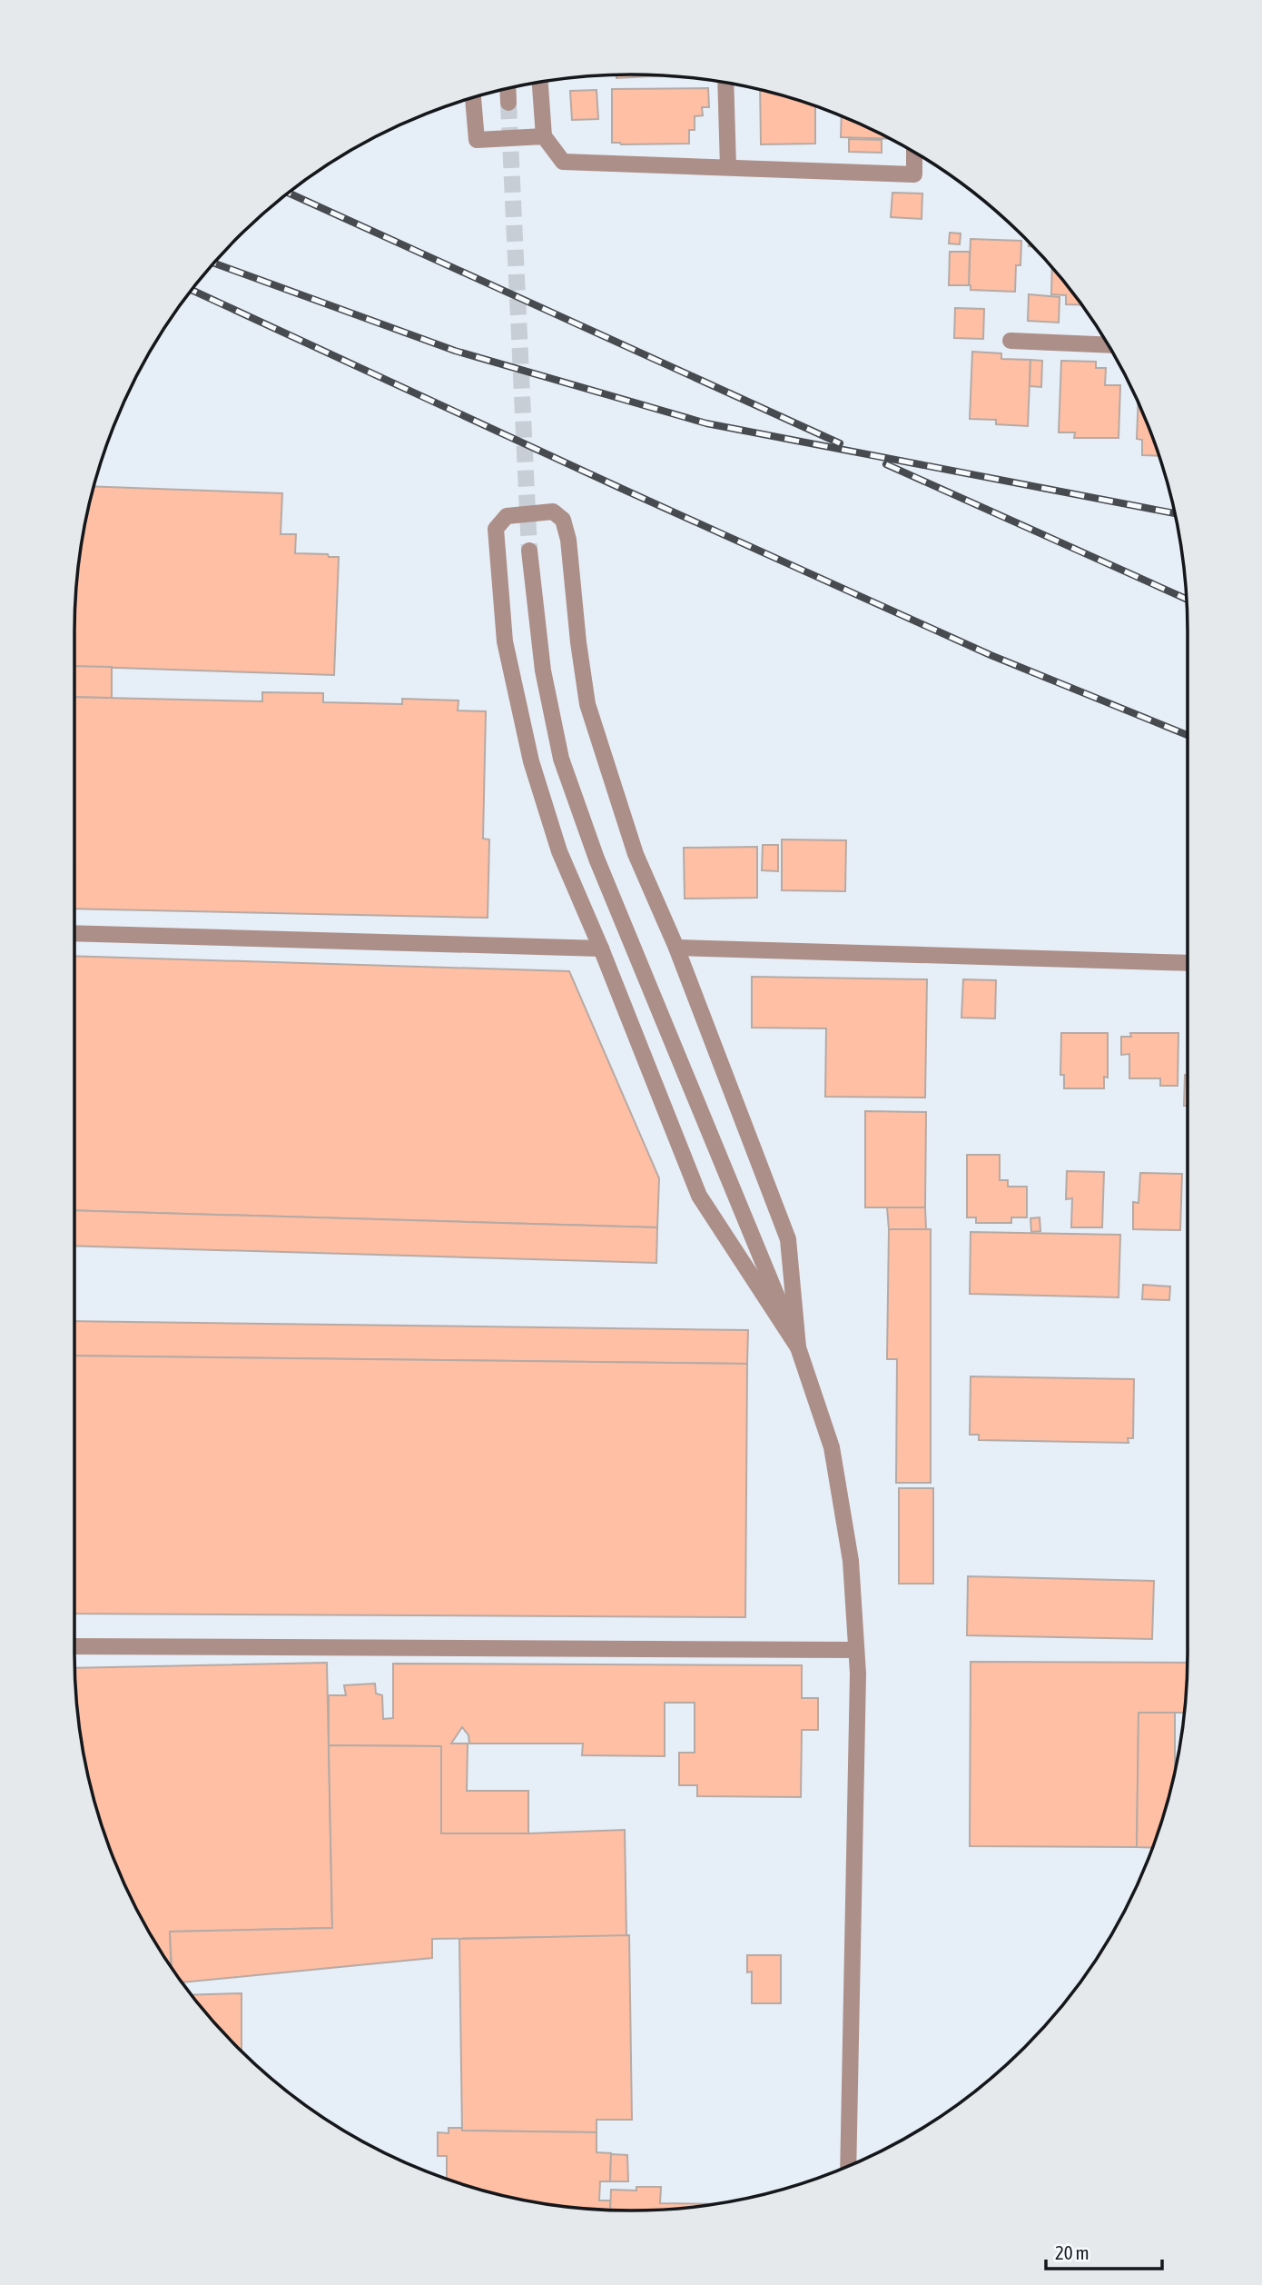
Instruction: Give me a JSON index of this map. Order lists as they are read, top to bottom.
{
  "scale_bar": "20 m"
}
